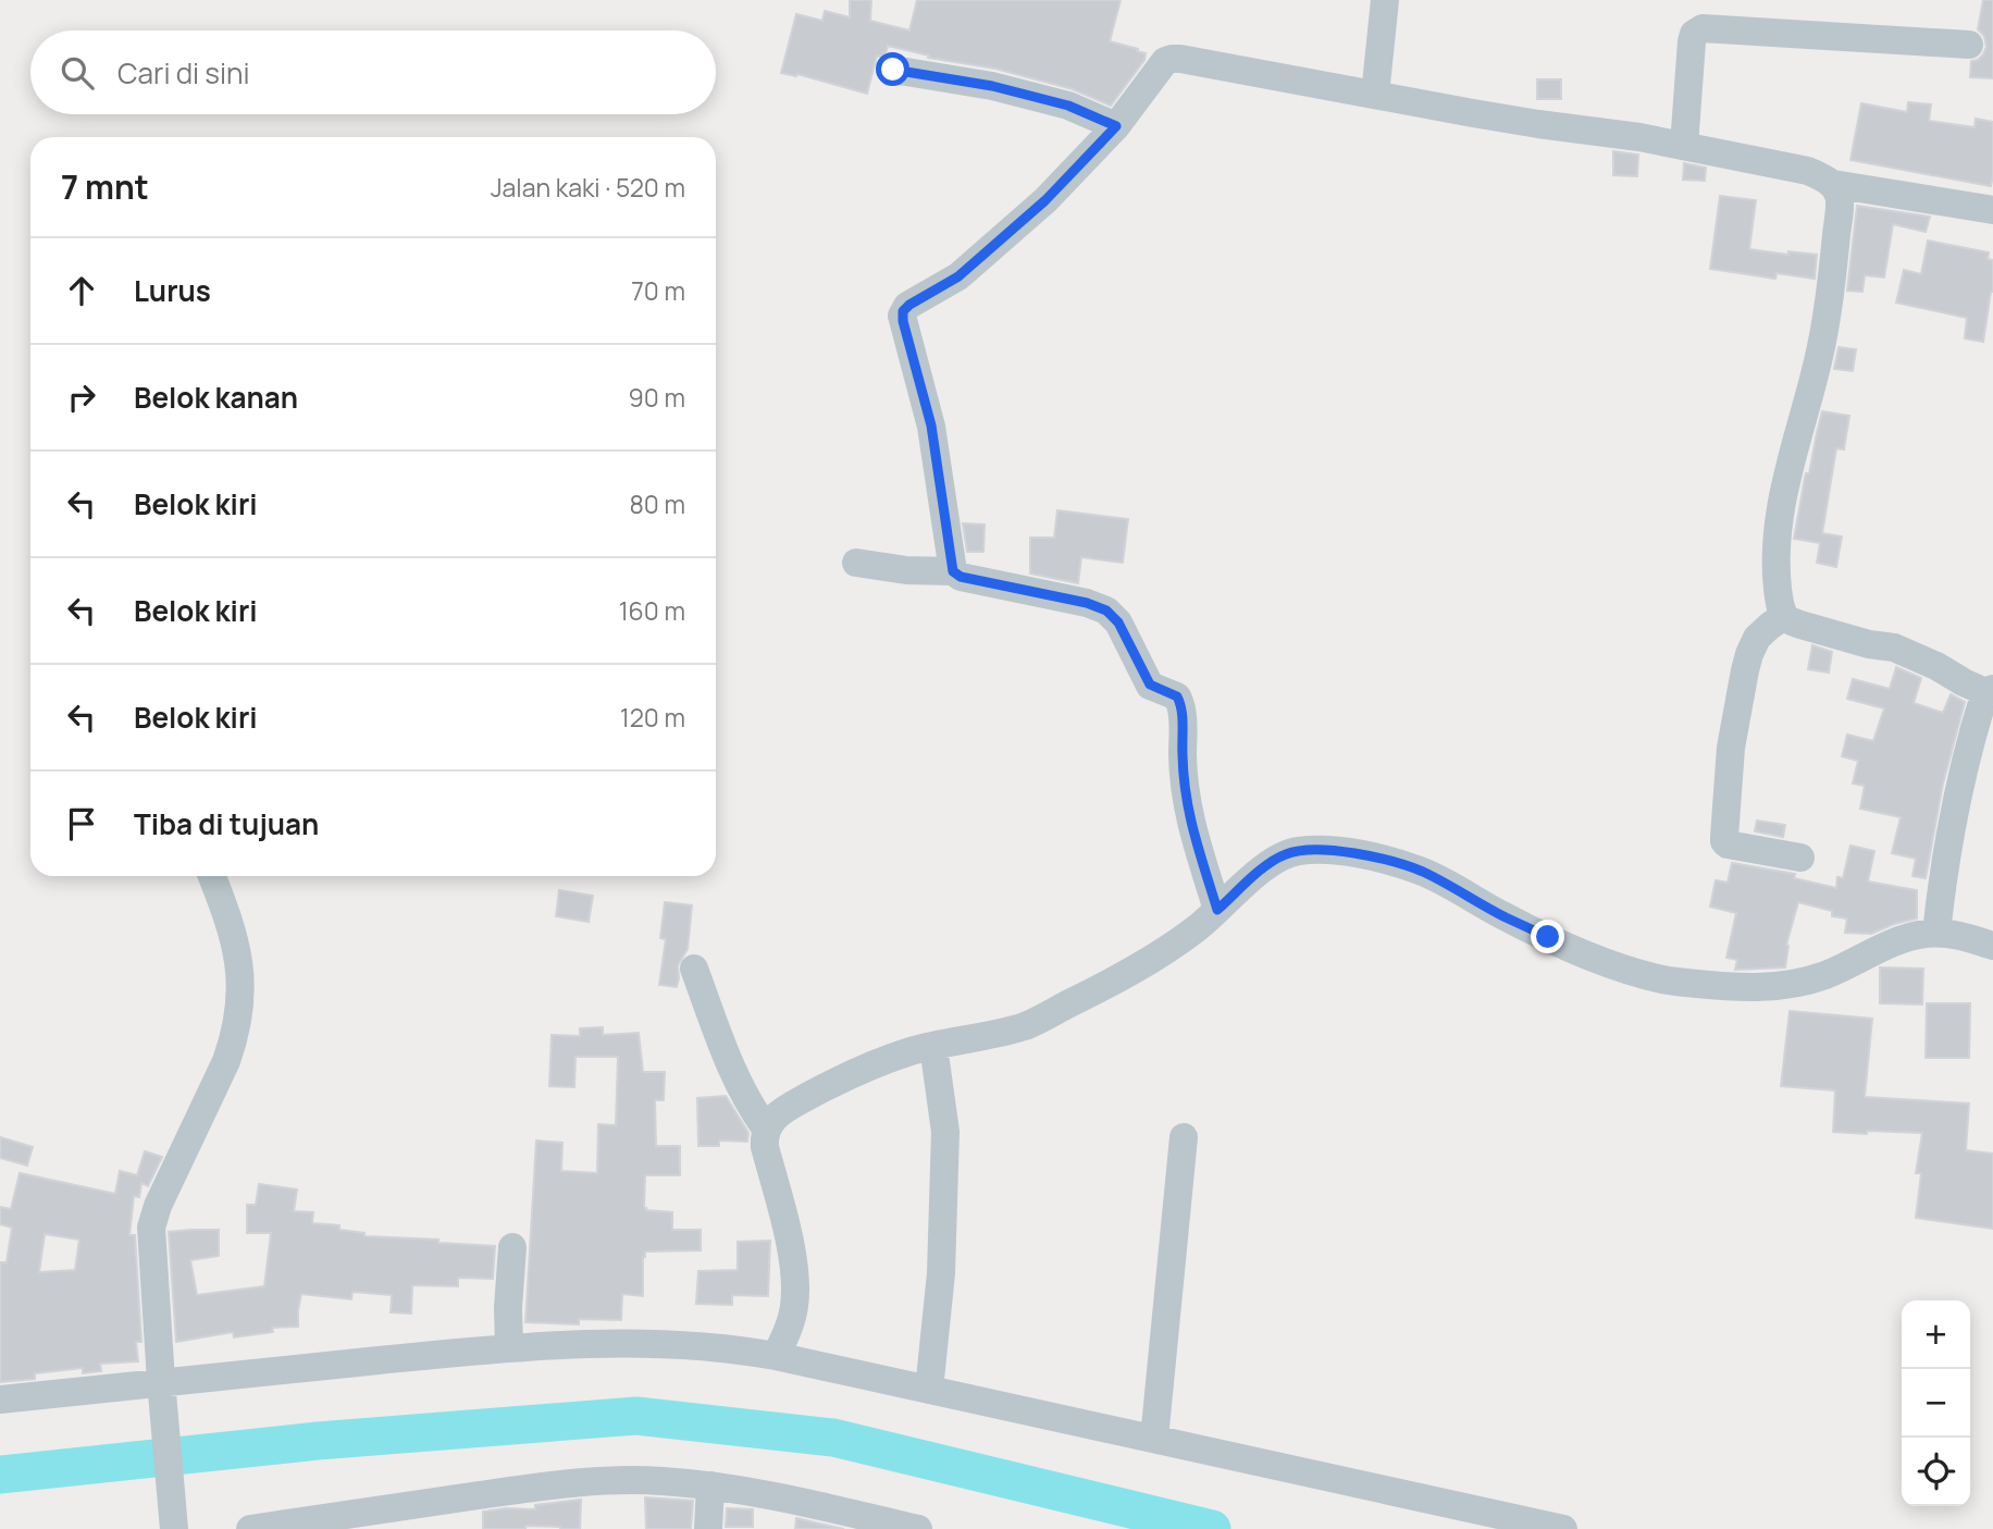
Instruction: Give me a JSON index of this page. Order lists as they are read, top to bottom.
{
  "page": {
    "search": "Cari di sini",
    "heading": ["7 mnt", "Jalan kaki · 520 m"],
    "list": [
      ["Lurus", "70 m"],
      ["Belok kanan", "90 m"],
      ["Belok kiri", "80 m"],
      ["Belok kiri", "160 m"],
      ["Belok kiri", "120 m"],
      "Tiba di tujuan"
    ],
    "map_buttons": ["+", "−"]
  }
}
